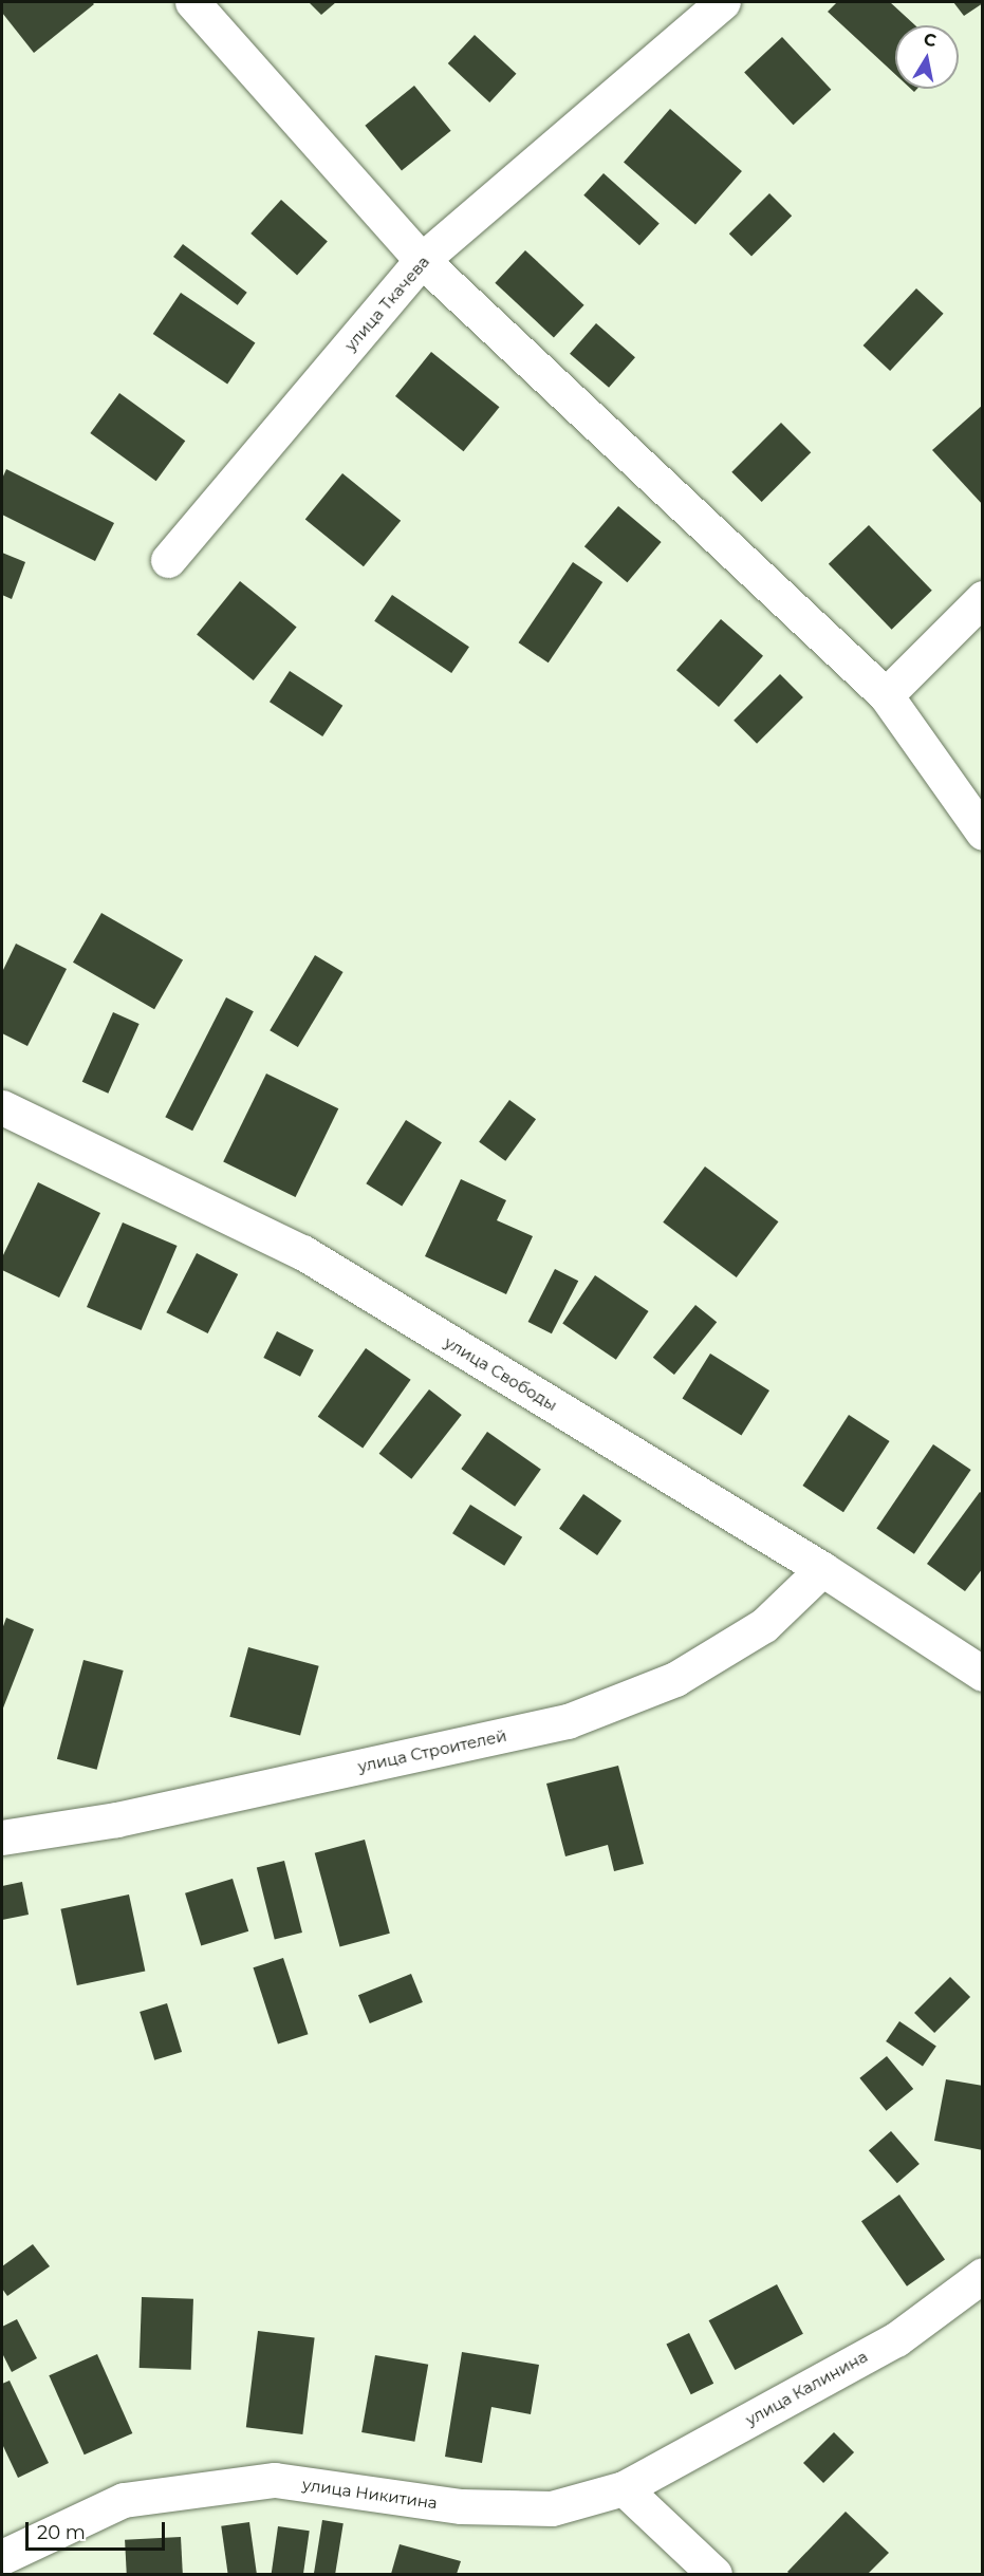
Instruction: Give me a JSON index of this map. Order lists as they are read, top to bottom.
{
  "streets": {
    "street": [
      "улица Ткачева",
      "улица Свободы",
      "улица Строителей",
      "улица Калинина",
      "улица Никитина"
    ]
  },
  "crossings": [
    ["улица Свободы", "улица Строителей"],
    ["улица Калинина", "улица Никитина"]
  ],
  "scale_bar": "20 m",
  "north": "top"
}
